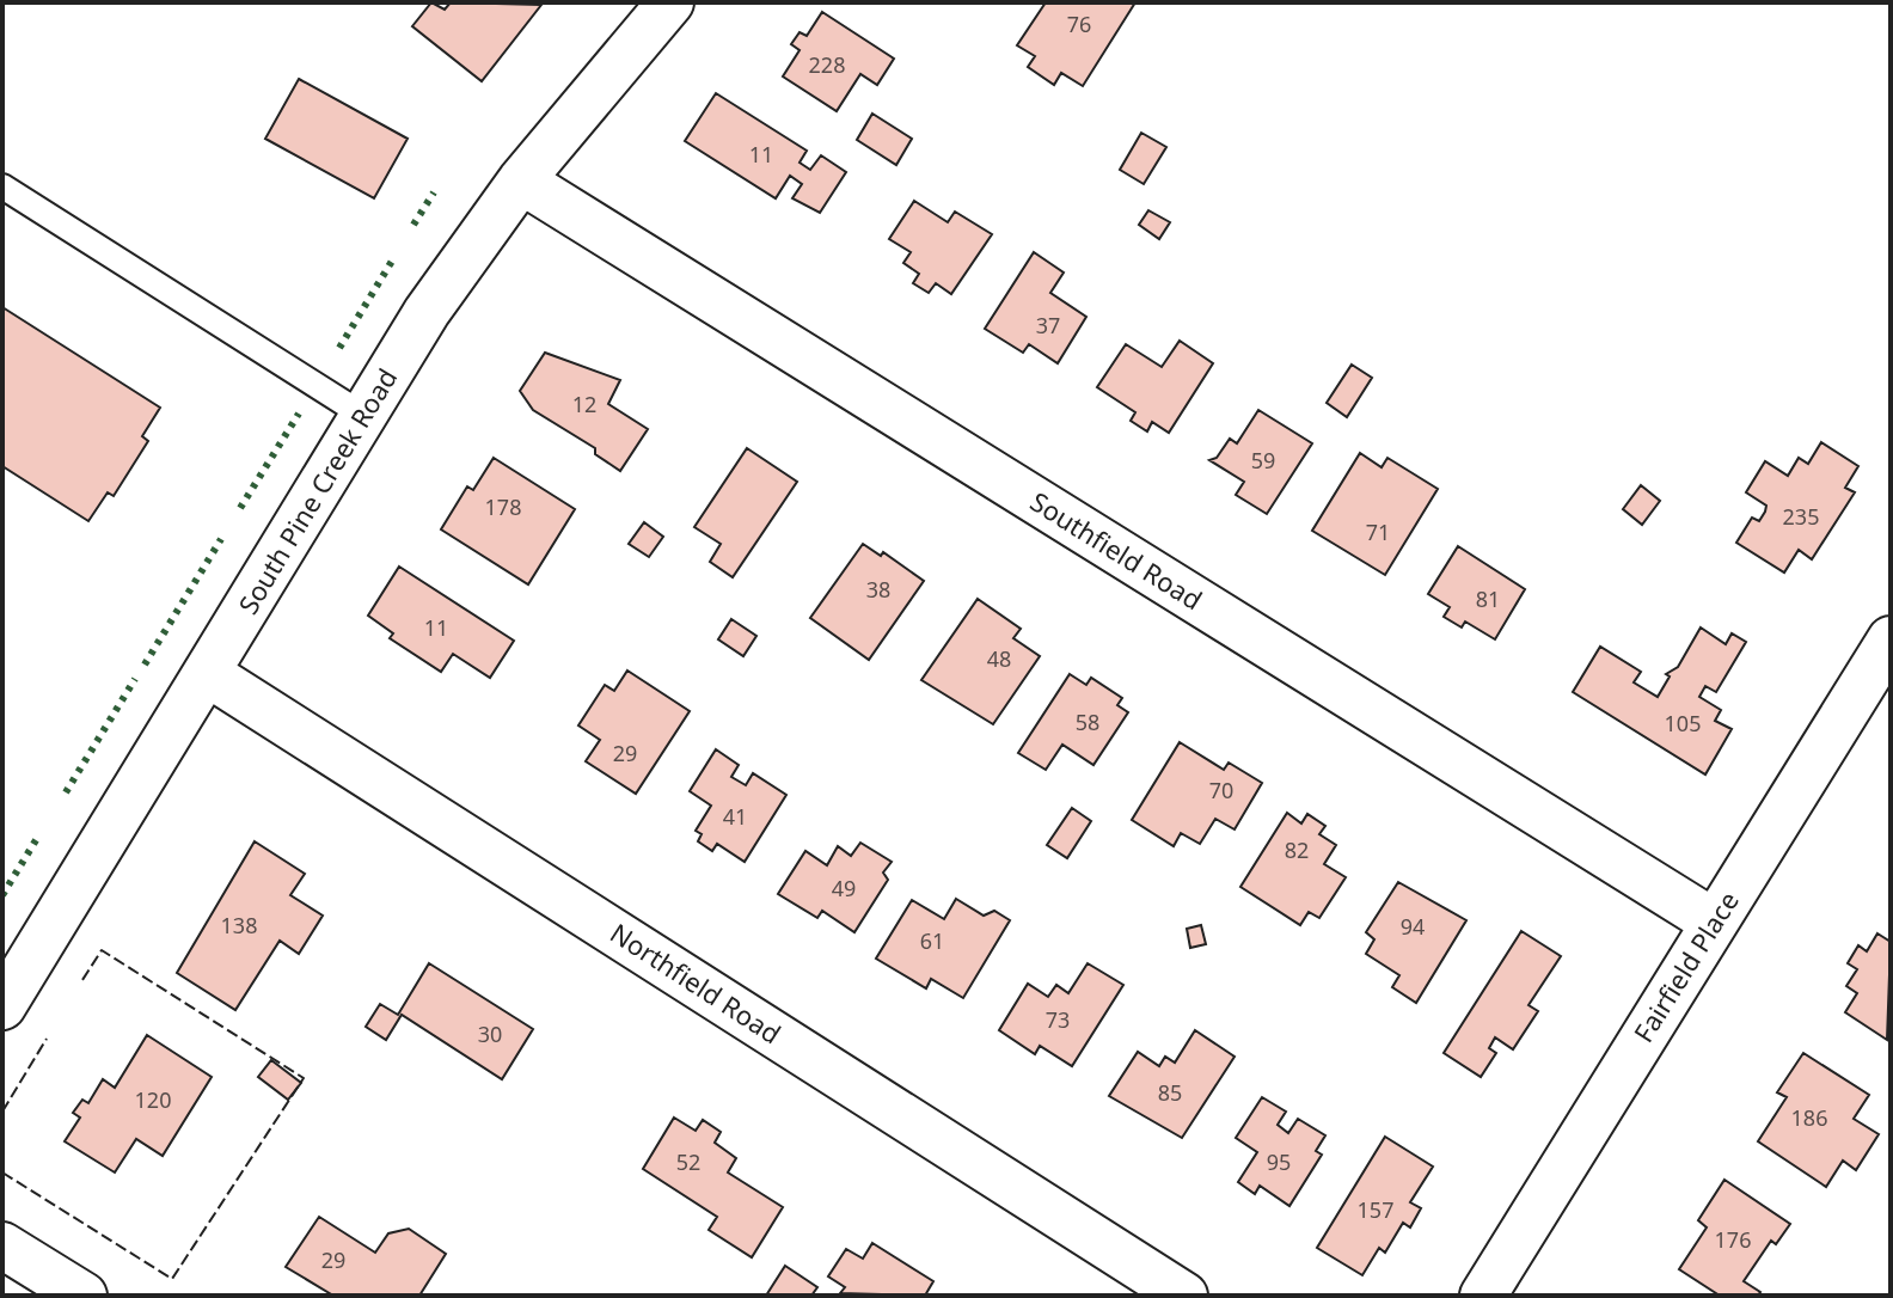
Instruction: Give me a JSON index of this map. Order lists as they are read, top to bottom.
{
  "streets": {
    "street": [
      "South Pine Creek Road",
      "Southfield Road",
      "Fairfield Place",
      "Northfield Road"
    ]
  },
  "crossings": [
    ["South Pine Creek Road", "Southfield Road"],
    ["South Pine Creek Road", "Northfield Road"],
    ["Southfield Road", "Fairfield Place"]
  ],
  "house_numbers": [
    "76",
    "228",
    "11",
    "37",
    "12",
    "59",
    "178",
    "235",
    "71",
    "38",
    "81",
    "11",
    "48",
    "58",
    "105",
    "29",
    "70",
    "41",
    "82",
    "49",
    "138",
    "94",
    "61",
    "73",
    "30",
    "85",
    "120",
    "186",
    "52",
    "95",
    "157",
    "176",
    "29"
  ]
}
